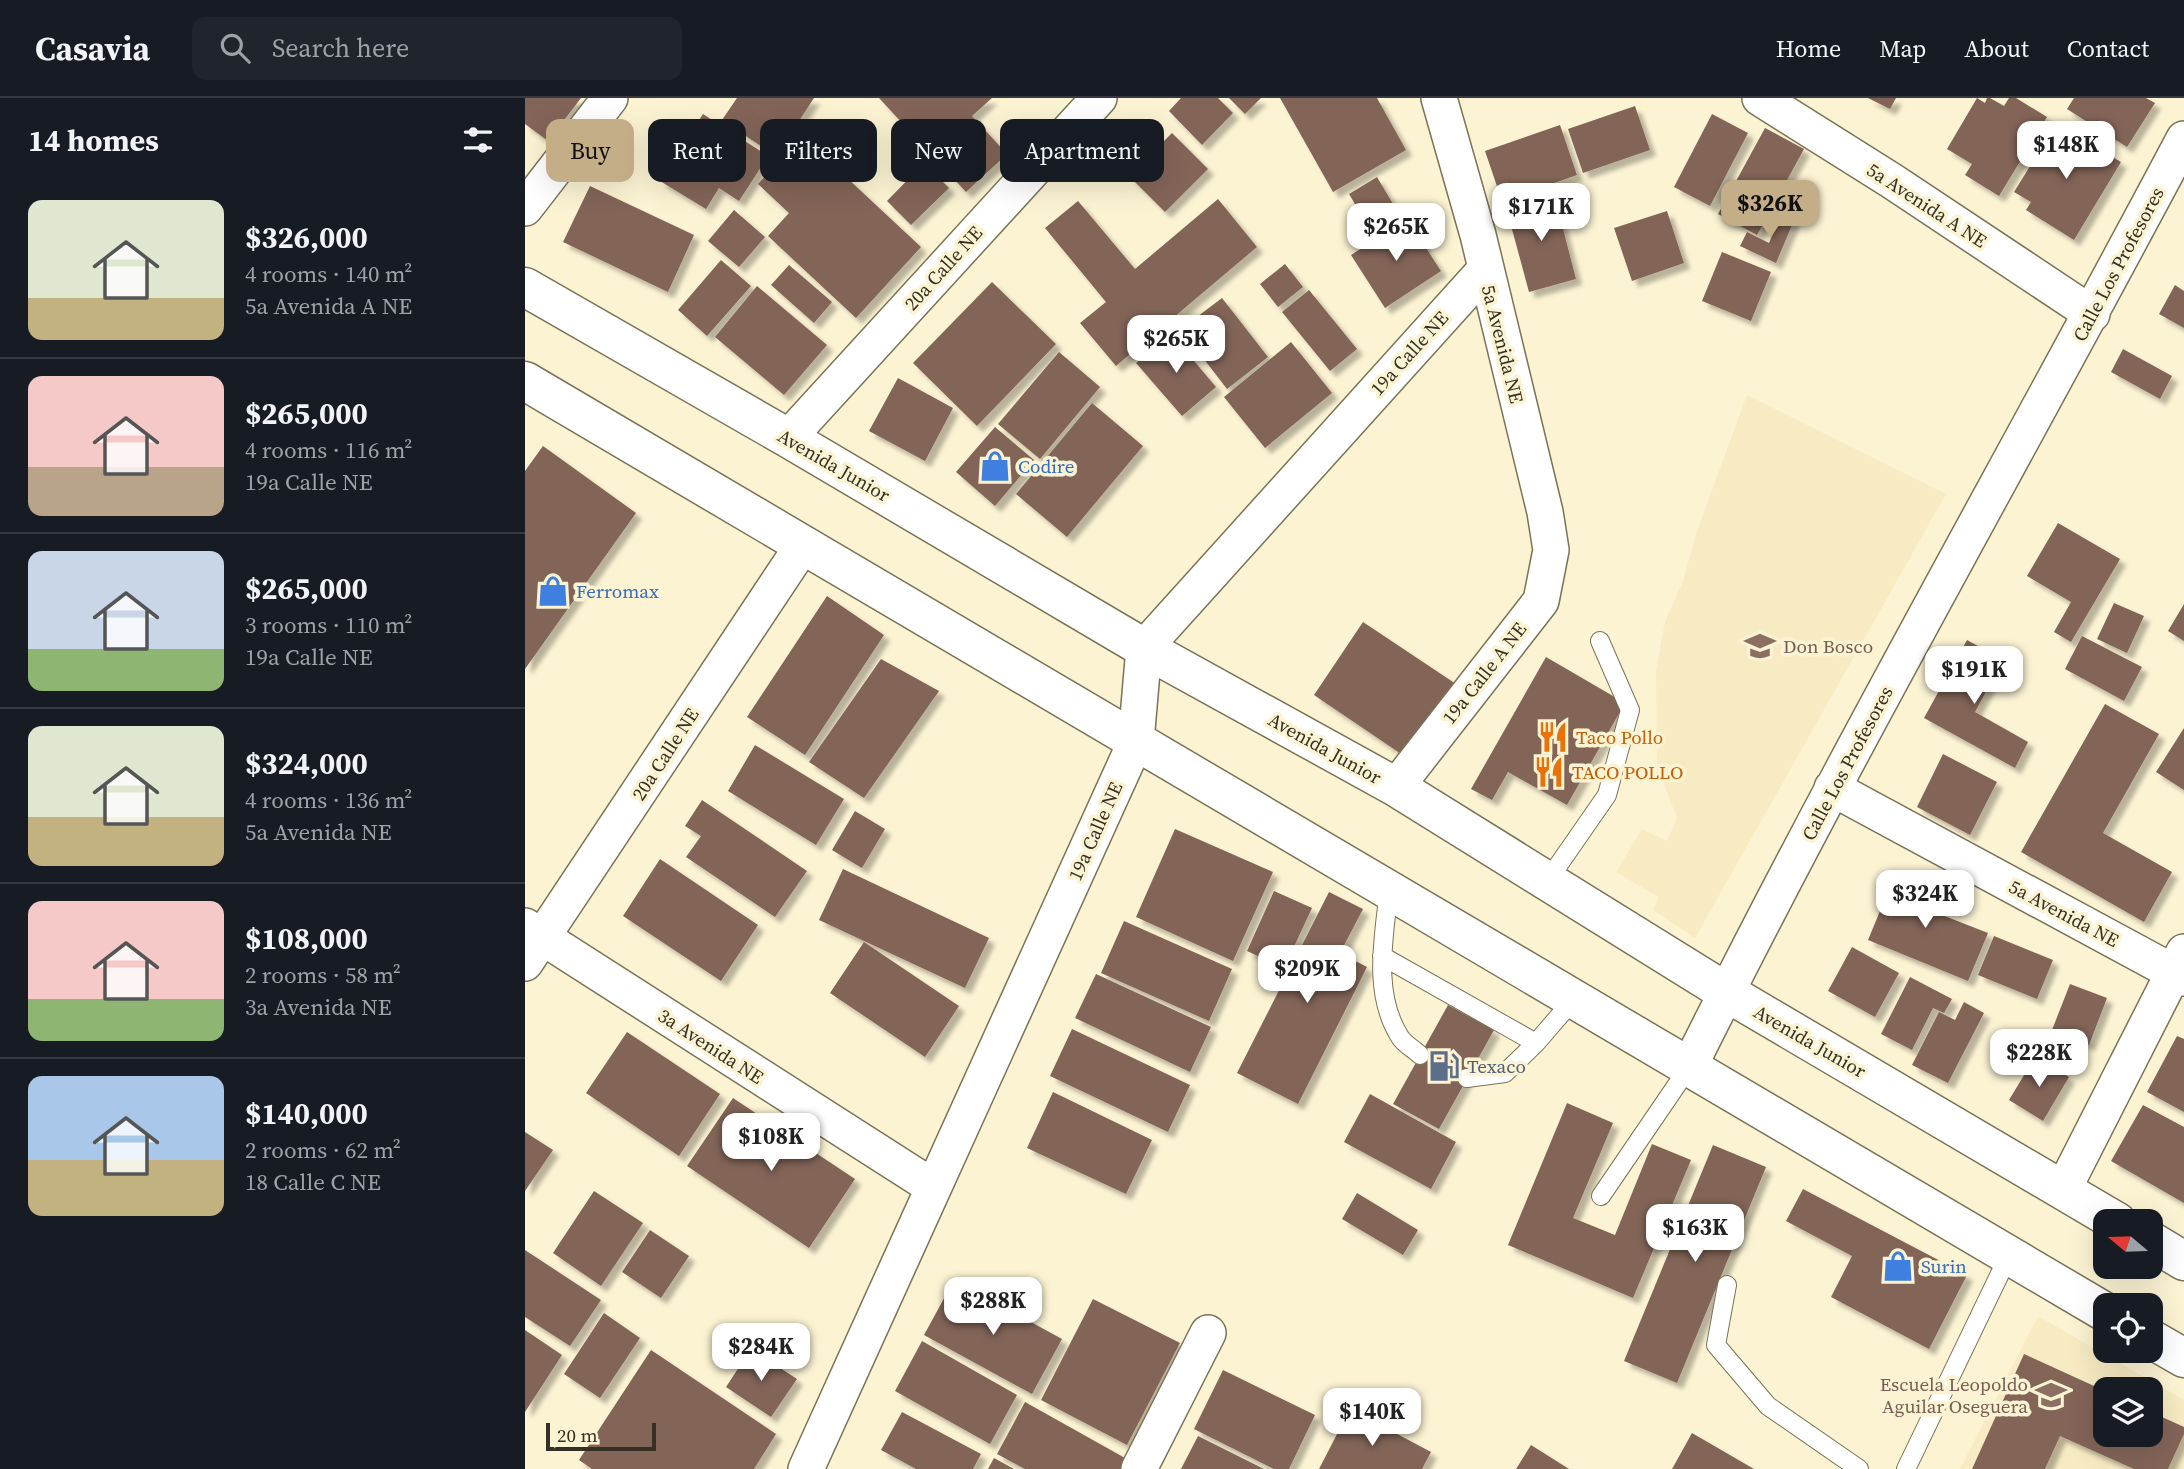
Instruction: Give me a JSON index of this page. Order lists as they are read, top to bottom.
{
  "streets": {
    "main road": ["Avenida Junior"],
    "street": [
      "5a Avenida A NE",
      "Calle Los Profesores",
      "20a Calle NE",
      "5a Avenida NE",
      "19a Calle NE",
      "19a Calle A NE",
      "3a Avenida NE"
    ]
  },
  "crossings": [
    ["5a Avenida A NE", "Calle Los Profesores"],
    ["Calle Los Profesores", "5a Avenida NE"],
    ["Calle Los Profesores", "Avenida Junior"],
    ["20a Calle NE", "Avenida Junior"],
    ["20a Calle NE", "3a Avenida NE"],
    ["5a Avenida NE", "19a Calle NE"],
    ["5a Avenida NE", "19a Calle A NE"],
    ["19a Calle NE", "Avenida Junior"],
    ["19a Calle NE", "3a Avenida NE"],
    ["Avenida Junior", "19a Calle A NE"]
  ],
  "places": {
    "shop": ["Codire", "Ferromax", "Surin"],
    "school or university": ["Don Bosco", "Escuela Leopoldo Aguilar Oseguera"],
    "restaurant": ["Taco Pollo", "TACO POLLO"],
    "fuel station": ["Texaco"]
  },
  "scale_bar": "20 m",
  "north": "left",
  "page": {
    "header": "Casavia",
    "search": "Search here",
    "nav": [
      "Home",
      "Map",
      "About",
      "Contact"
    ],
    "heading": "14 homes",
    "chip": [
      "Buy",
      "Rent",
      "Filters",
      "New",
      "Apartment"
    ],
    "price": [
      "$148K",
      "$326K",
      "$171K",
      "$265K",
      "$265K",
      "$191K",
      "$324K",
      "$209K",
      "$228K",
      "$108K",
      "$163K",
      "$288K",
      "$284K",
      "$140K"
    ],
    "list": [
      {
        "name": "$326,000",
        "note": "4 rooms · 140 m² · 5a Avenida A NE"
      },
      {
        "name": "$265,000",
        "note": "4 rooms · 116 m² · 19a Calle NE"
      },
      {
        "name": "$265,000",
        "note": "3 rooms · 110 m² · 19a Calle NE"
      },
      {
        "name": "$324,000",
        "note": "4 rooms · 136 m² · 5a Avenida NE"
      },
      {
        "name": "$108,000",
        "note": "2 rooms · 58 m² · 3a Avenida NE"
      },
      {
        "name": "$140,000",
        "note": "2 rooms · 62 m² · 18 Calle C NE"
      }
    ],
    "scale": "20 m"
  }
}
